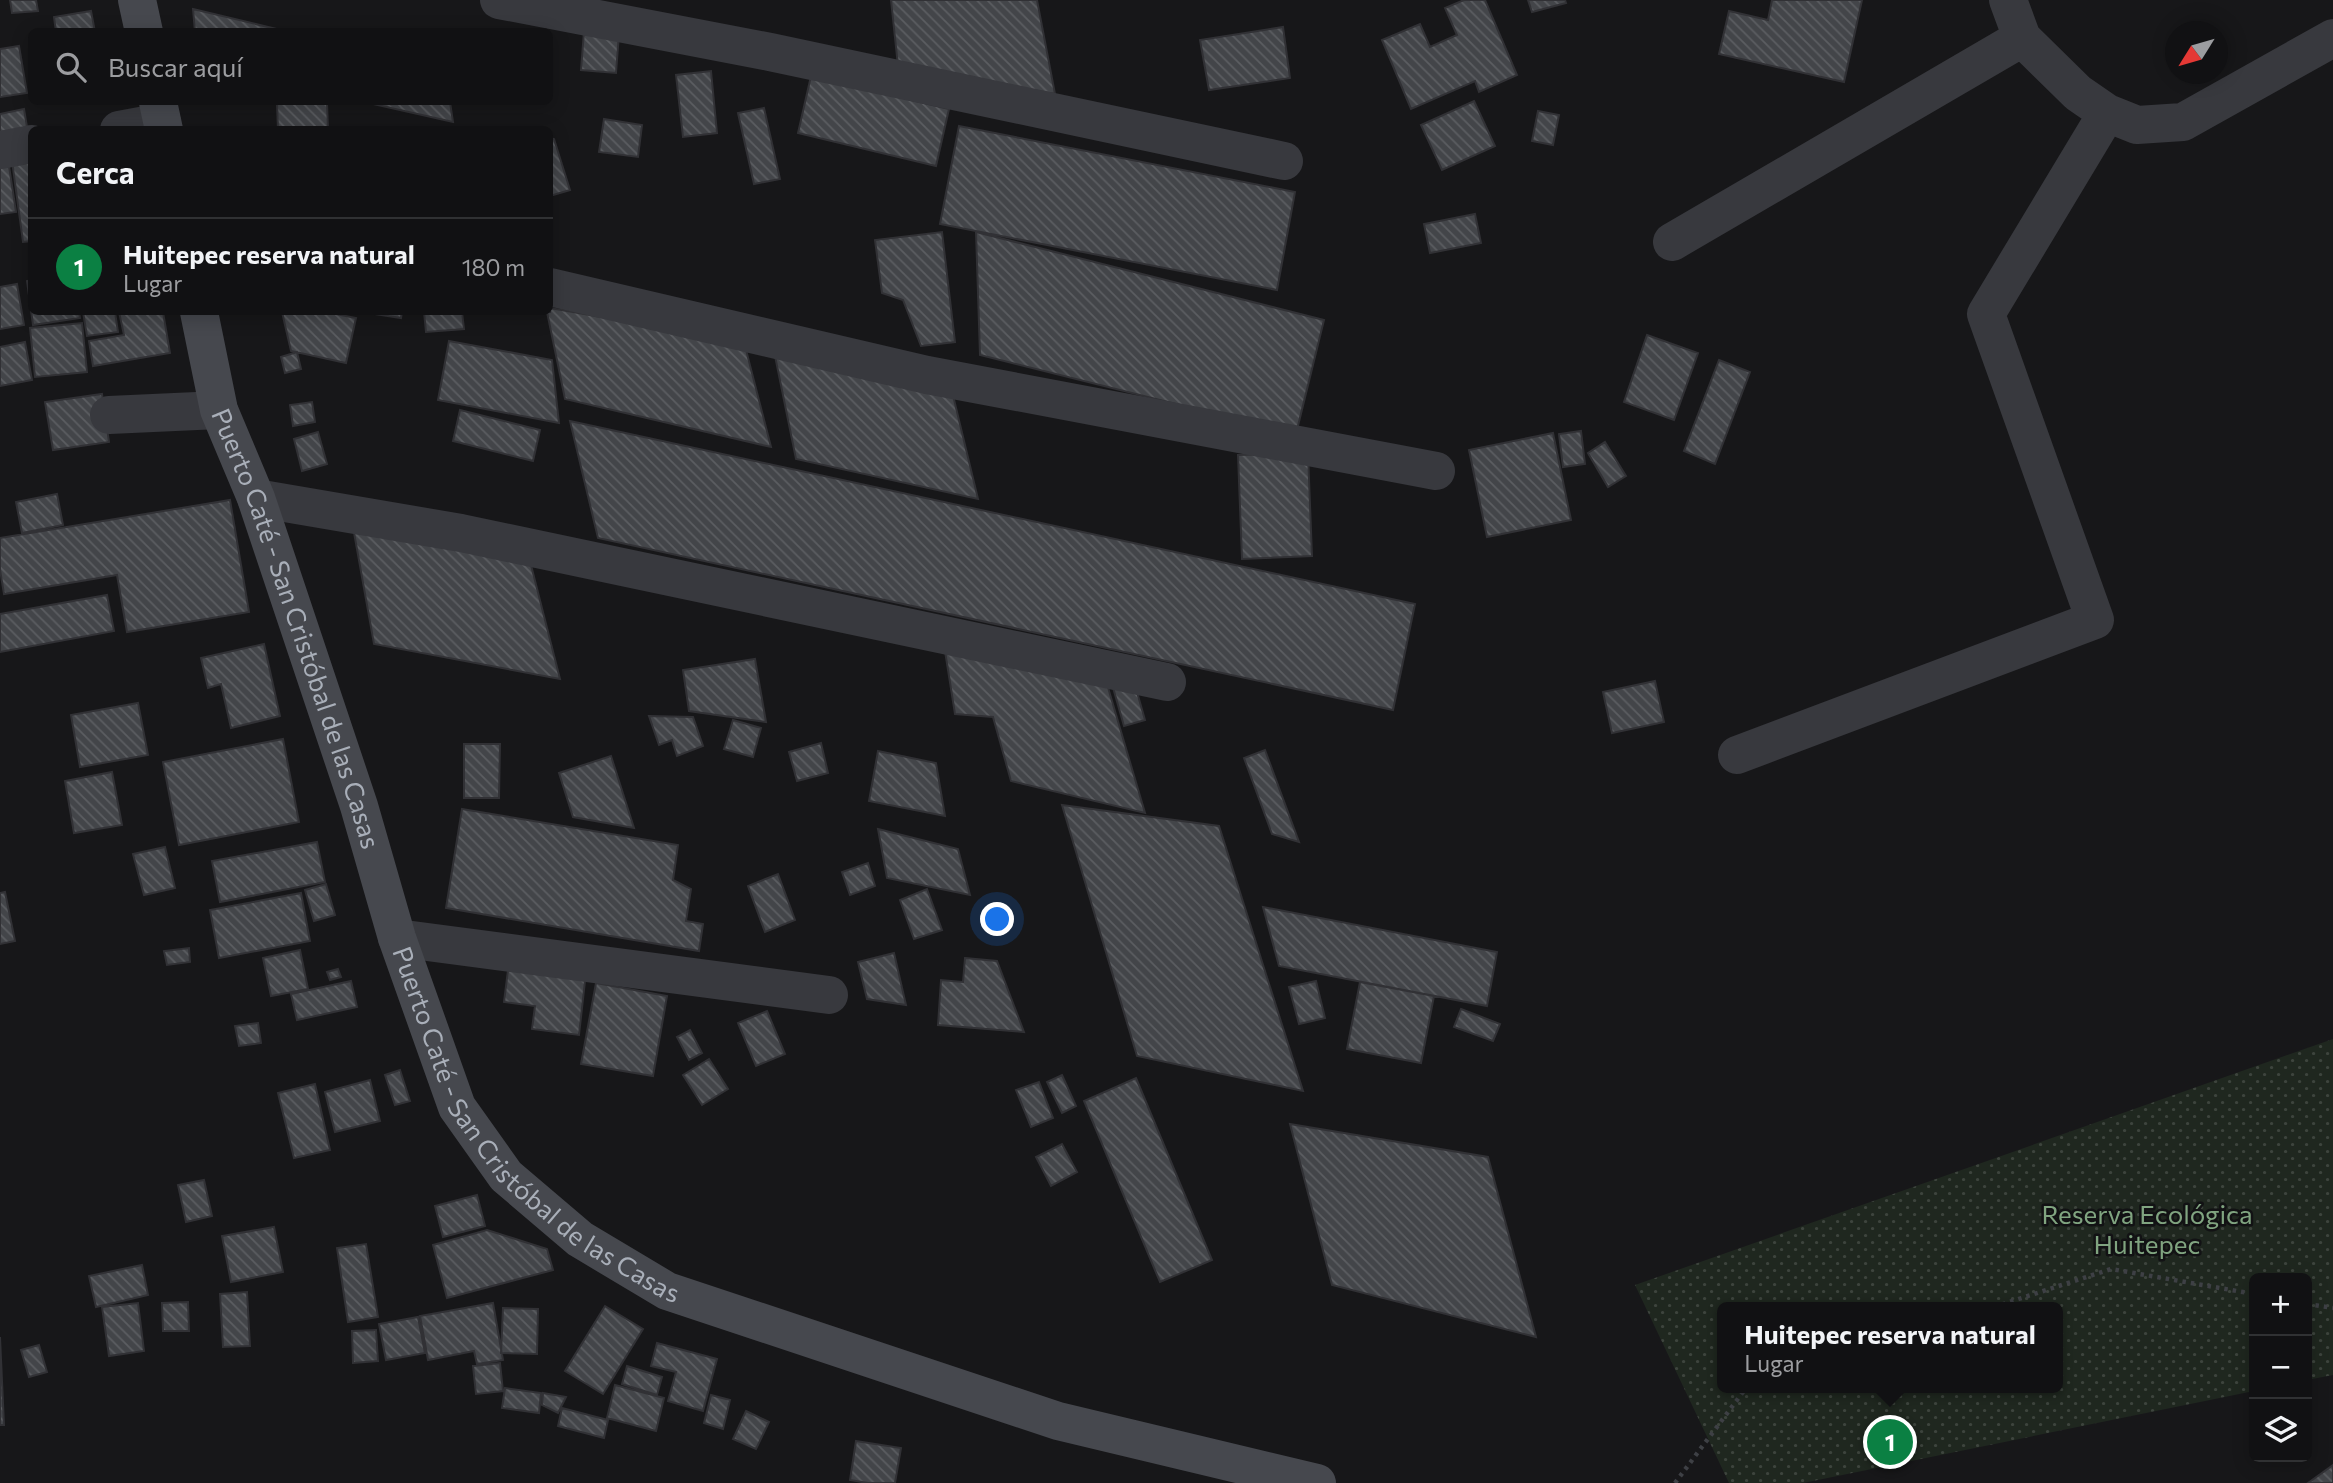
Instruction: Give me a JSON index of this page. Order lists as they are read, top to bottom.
{
  "streets": {
    "main road": ["Puerto Caté - San Cristóbal de las Casas"]
  },
  "parks": ["Reserva Ecológica Huitepec"],
  "north": "bottom left",
  "page": {
    "search": "Buscar aquí",
    "heading": "Cerca",
    "list": [
      {
        "mark": "1",
        "name": "Huitepec reserva natural",
        "note": "Lugar",
        "value": "180 m"
      }
    ],
    "map_buttons": ["+", "−"],
    "popup": ["Huitepec reserva natural", "Lugar"],
    "pins": "1"
  }
}
